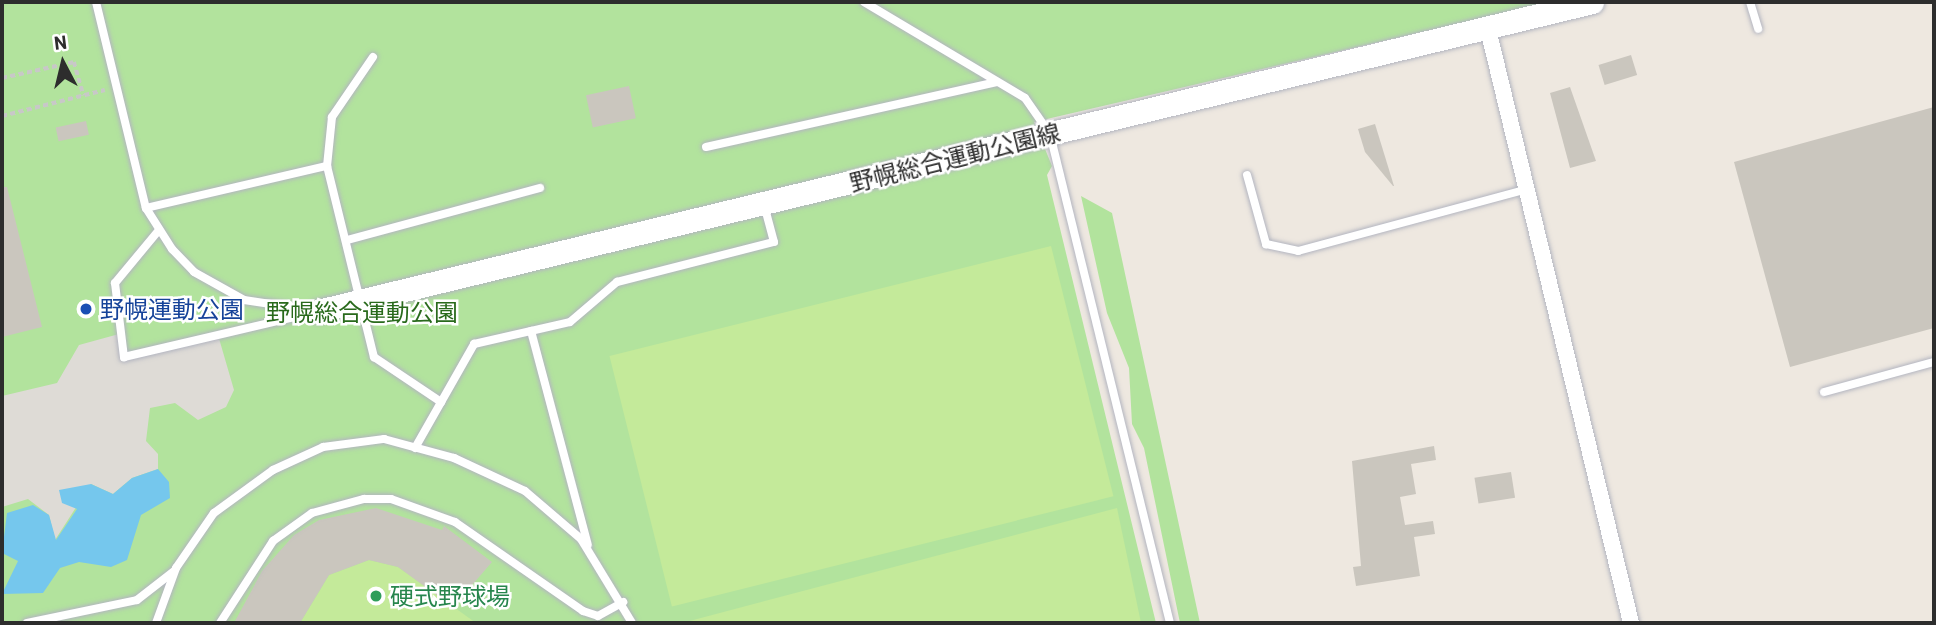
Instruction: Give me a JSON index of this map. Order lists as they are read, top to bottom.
{
  "streets": {
    "main road": ["野幌総合運動公園線"]
  },
  "parks": ["野幌総合運動公園"],
  "places": ["野幌運動公園", "硬式野球場"],
  "north": "top"
}
